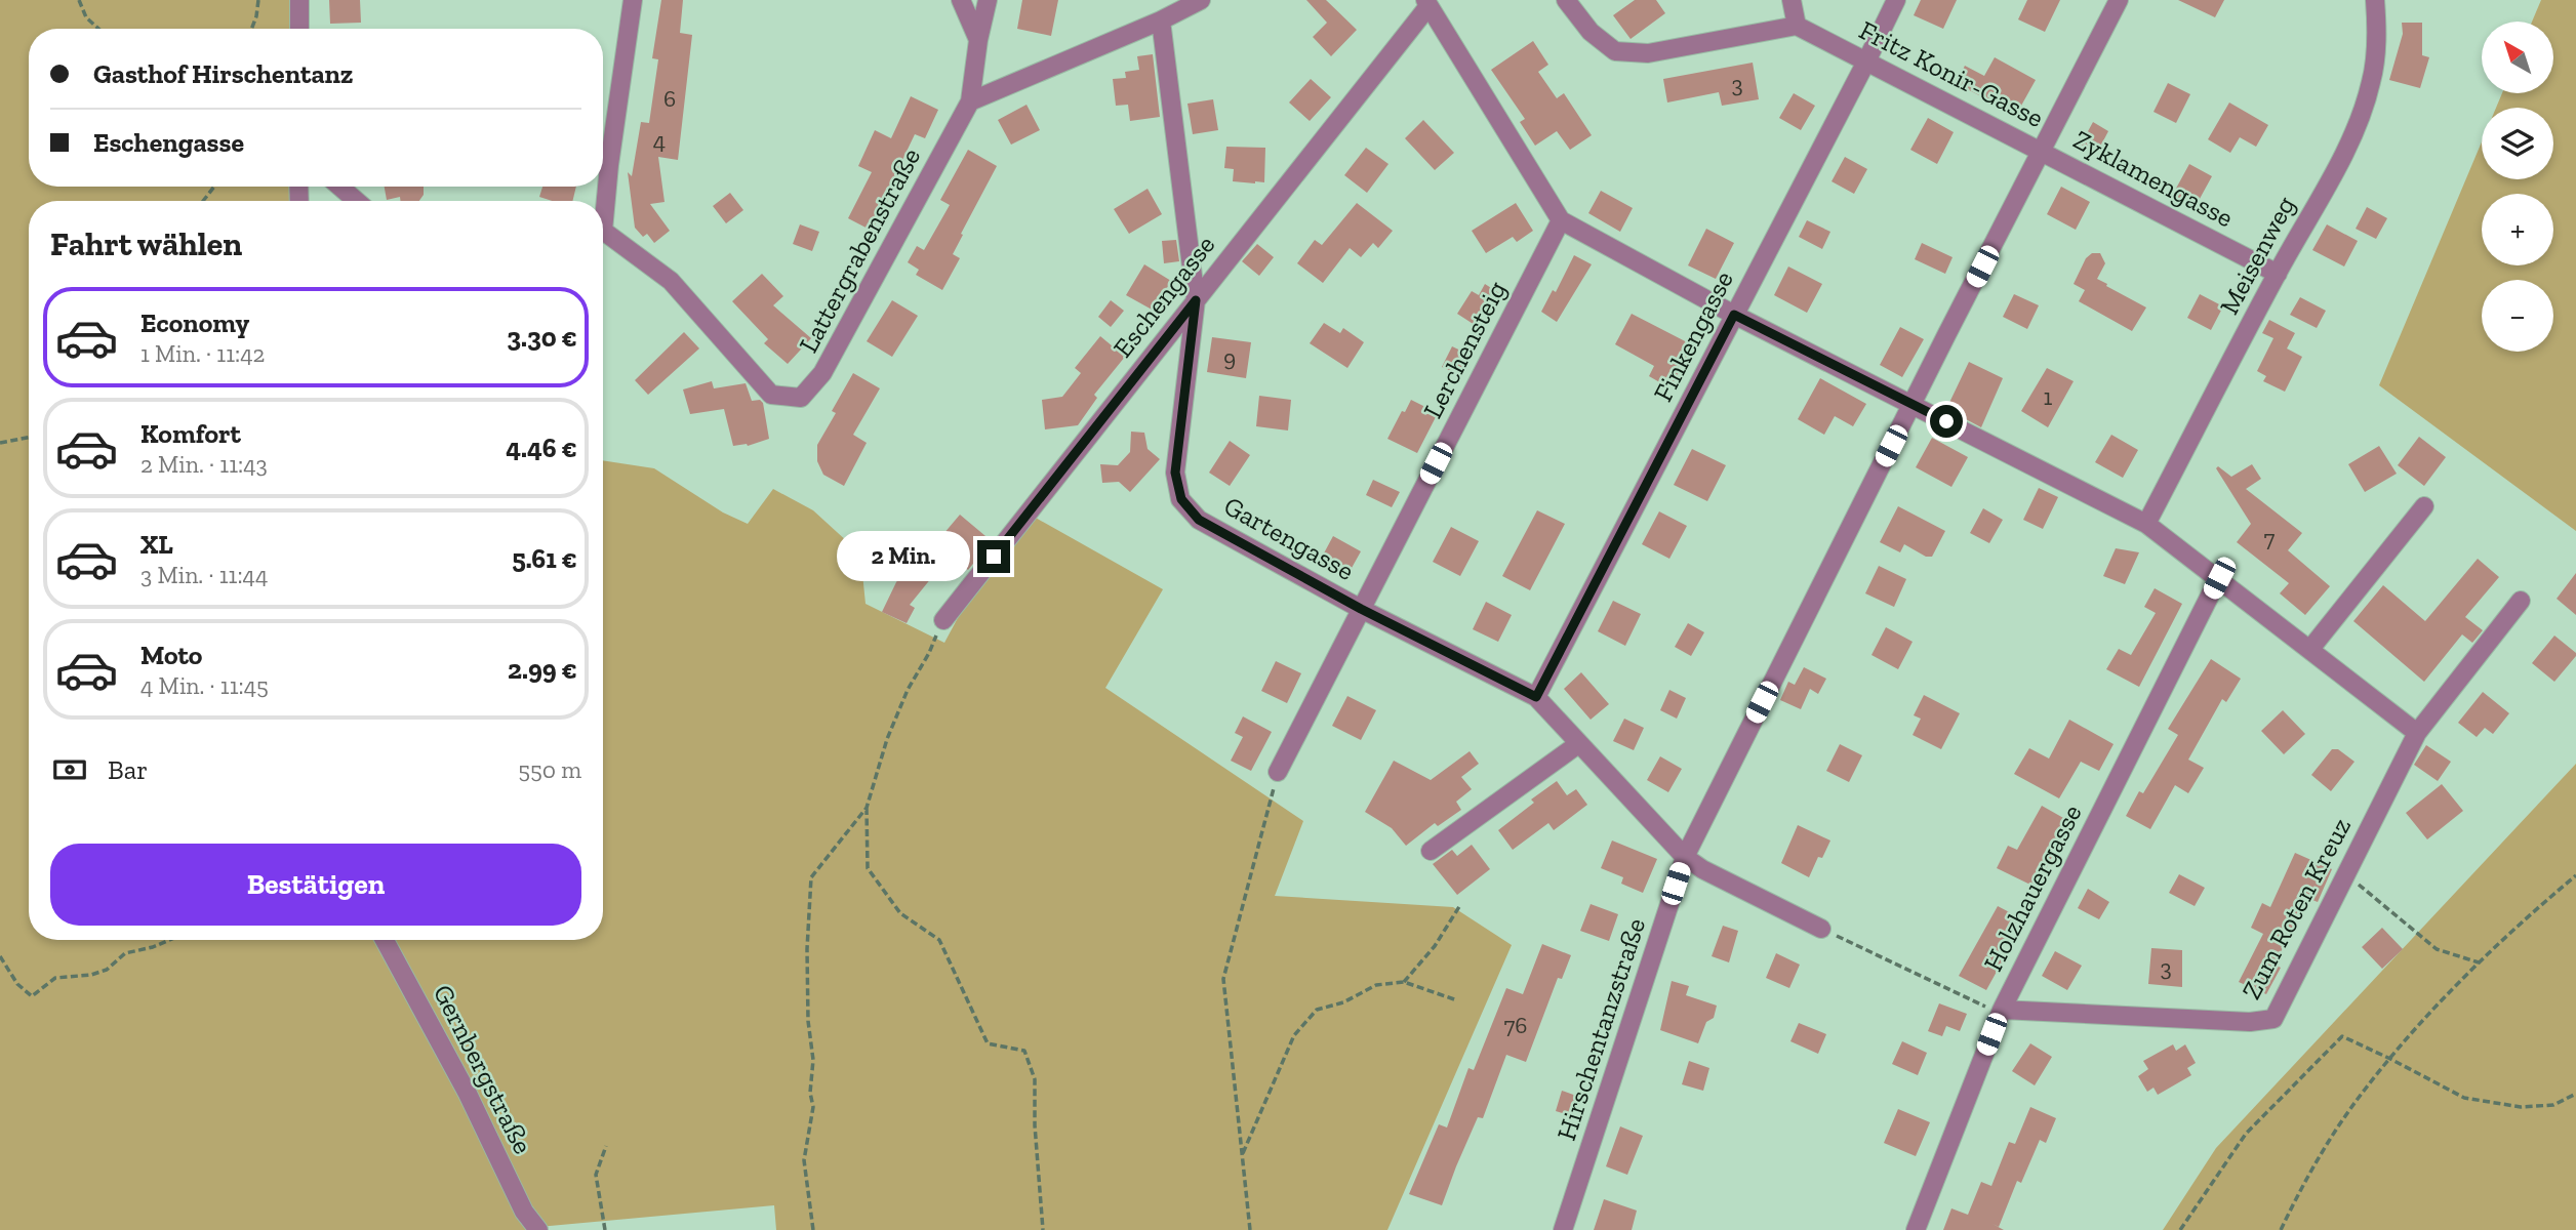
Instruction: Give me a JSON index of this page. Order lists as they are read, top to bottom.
{
  "streets": {
    "street": [
      "Fritz Konir-Gasse",
      "Zyklamengasse",
      "Lattergrabenstraße",
      "Meisenweg",
      "Eschengasse",
      "Finkengasse",
      "Lerchensteig",
      "Gartengasse",
      "Holzhauergasse",
      "Zum Roten Kreuz",
      "Hirschentanzstraße",
      "Gernbergstraße"
    ]
  },
  "crossings": [
    ["Fritz Konir-Gasse", "Zyklamengasse"],
    ["Fritz Konir-Gasse", "Finkengasse"],
    ["Fritz Konir-Gasse", "Hirschentanzstraße"],
    ["Zyklamengasse", "Meisenweg"],
    ["Zyklamengasse", "Hirschentanzstraße"],
    ["Eschengasse", "Gartengasse"],
    ["Finkengasse", "Gartengasse"],
    ["Lerchensteig", "Gartengasse"],
    ["Gartengasse", "Hirschentanzstraße"],
    ["Holzhauergasse", "Zum Roten Kreuz"]
  ],
  "house_numbers": [
    "3",
    "6",
    "4",
    "9",
    "1",
    "7",
    "3",
    "76"
  ],
  "north": "top left",
  "page": {
    "map_buttons": ["+", "−"],
    "banner": ["Gasthof Hirschentanz", "Eschengasse"],
    "heading": "Fahrt wählen",
    "list": [
      {
        "name": "Economy",
        "note": "1 Min. · 11:42",
        "value": "3.30 €"
      },
      {
        "name": "Komfort",
        "note": "2 Min. · 11:43",
        "value": "4.46 €"
      },
      {
        "name": "XL",
        "note": "3 Min. · 11:44",
        "value": "5.61 €"
      },
      {
        "name": "Moto",
        "note": "4 Min. · 11:45",
        "value": "2.99 €"
      }
    ],
    "bubble": "2 Min.",
    "pay": ["Bar", "550 m"],
    "buttons": "Bestätigen"
  }
}
